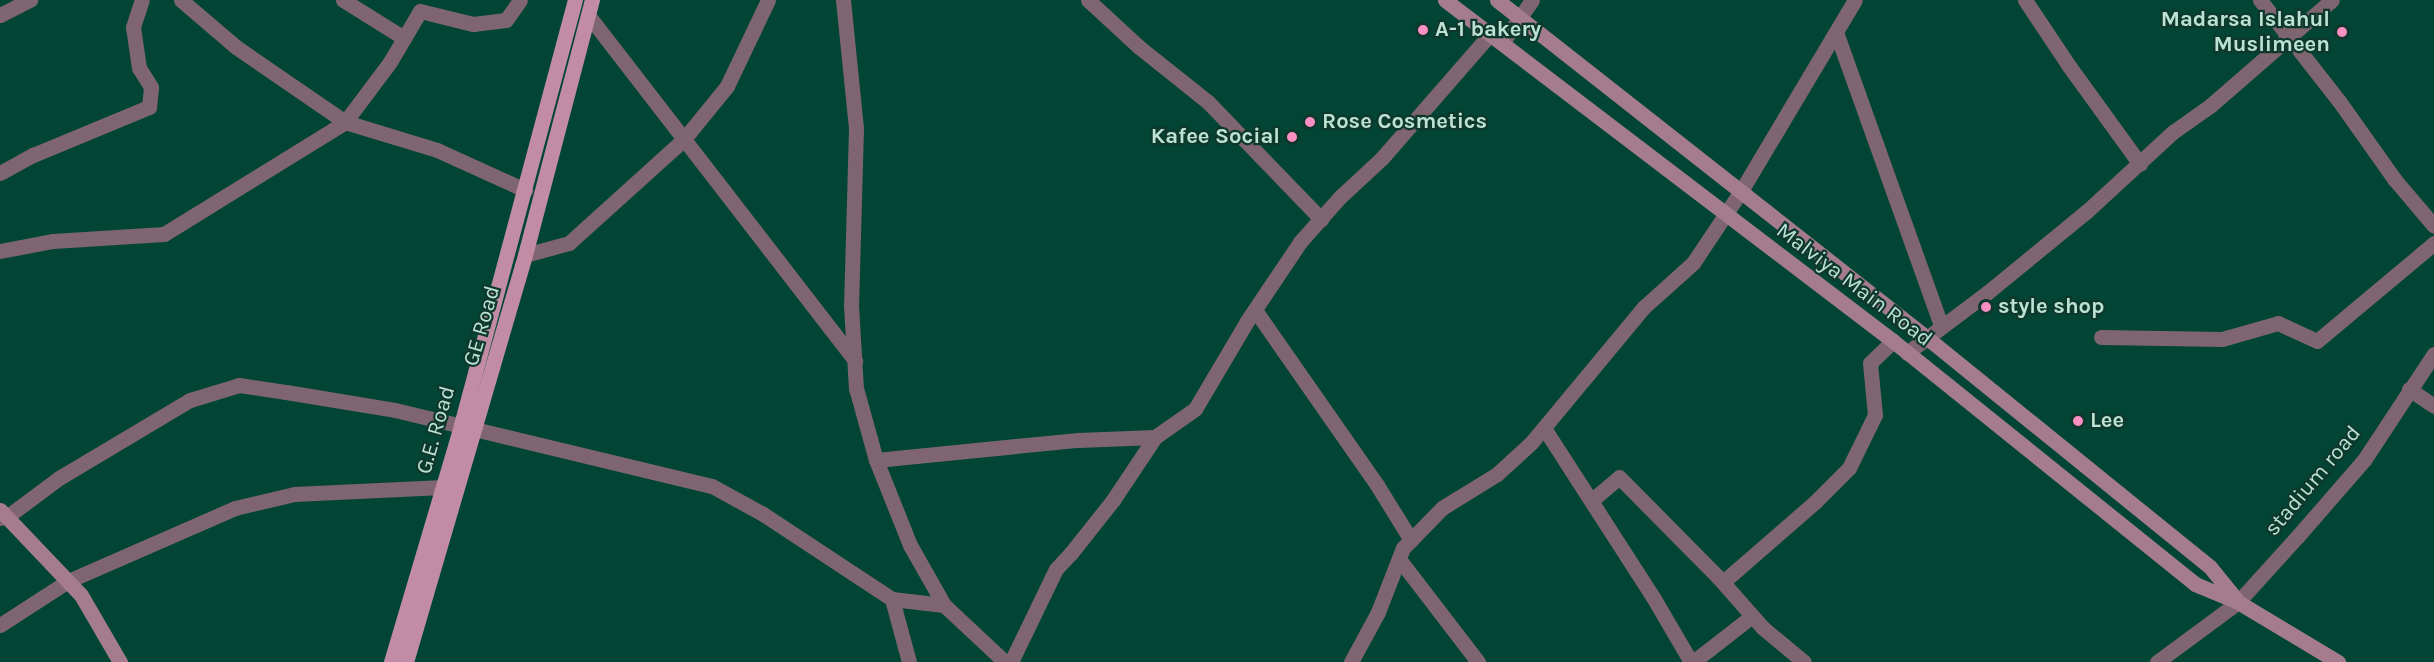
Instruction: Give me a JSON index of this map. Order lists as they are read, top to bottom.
{
  "streets": {
    "main road": ["GE Road", "G.E. Road"],
    "street": ["Malviya Main Road", "stadium road"]
  },
  "crossings": [
    ["Malviya Main Road", "stadium road"],
    ["GE Road", "G.E. Road"]
  ],
  "places": [
    "A-1 bakery",
    "Madarsa Islahul Muslimeen",
    "Rose Cosmetics",
    "Kafee Social",
    "style shop",
    "Lee"
  ]
}
